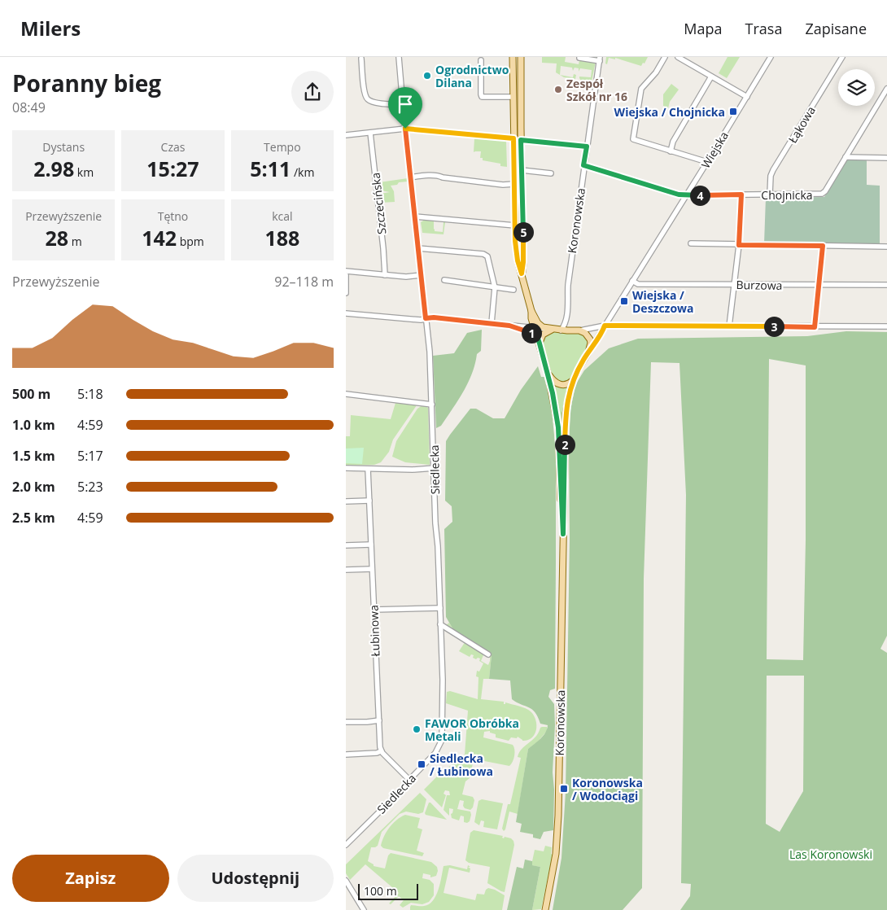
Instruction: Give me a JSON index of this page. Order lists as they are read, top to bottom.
{
  "streets": {
    "main road": ["Koronowska"],
    "street": [
      "Łąkowa",
      "Wiejska",
      "Chojnicka",
      "Szczecińska",
      "Burzowa",
      "Siedlecka",
      "Łubinowa"
    ]
  },
  "crossings": [
    ["Łąkowa", "Chojnicka"],
    ["Wiejska", "Chojnicka"],
    ["Wiejska", "Koronowska"],
    ["Wiejska", "Burzowa"],
    ["Chojnicka", "Koronowska"]
  ],
  "parks": ["Las Koronowski"],
  "places": {
    "other": ["Ogrodnictwo Dilana", "Zespół Szkół nr 16", "FAWOR Obróbka Metali"],
    "transit": [
      "Wiejska / Chojnicka",
      "Wiejska / Deszczowa",
      "Siedlecka / Łubinowa",
      "Koronowska / Wodociągi"
    ]
  },
  "scale_bar": "100 m",
  "page": {
    "header": "Milers",
    "nav": ["Mapa", "Trasa", "Zapisane"],
    "heading": ["Poranny bieg", "08:49"],
    "stats": [
      ["Dystans", "2.98 km"],
      ["Czas", "15:27"],
      ["Tempo", "5:11 /km"],
      ["Przewyższenie", "28 m"],
      ["Tętno", "142 bpm"],
      ["kcal", "188"]
    ],
    "pins": [
      "4",
      "5",
      "3",
      "1",
      "2"
    ],
    "chart": ["Przewyższenie", "92–118 m"],
    "list": [
      {
        "name": "500 m",
        "note": "5:18"
      },
      {
        "name": "1.0 km",
        "note": "4:59"
      },
      {
        "name": "1.5 km",
        "note": "5:17"
      },
      {
        "name": "2.0 km",
        "note": "5:23"
      },
      {
        "name": "2.5 km",
        "note": "4:59"
      }
    ],
    "buttons": ["Zapisz", "Udostępnij"],
    "scale": "100 m"
  }
}
